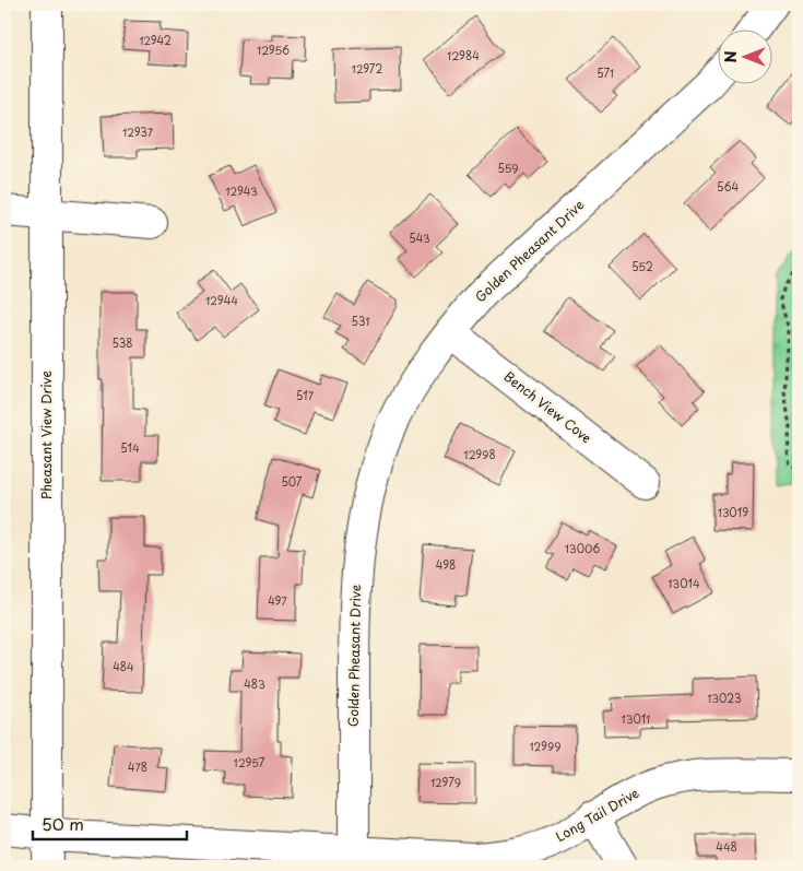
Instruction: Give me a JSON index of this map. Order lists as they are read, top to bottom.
{
  "streets": {
    "street": [
      "Golden Pheasant Drive",
      "Bench View Cove",
      "Pheasant View Drive",
      "Long Tail Drive"
    ]
  },
  "crossings": [
    ["Golden Pheasant Drive", "Bench View Cove"],
    ["Golden Pheasant Drive", "Long Tail Drive"],
    ["Pheasant View Drive", "Long Tail Drive"]
  ],
  "house_numbers": [
    "12942",
    "12956",
    "12984",
    "12972",
    "571",
    "12937",
    "559",
    "564",
    "12943",
    "543",
    "552",
    "12944",
    "531",
    "538",
    "517",
    "514",
    "12998",
    "507",
    "13019",
    "13006",
    "498",
    "13014",
    "497",
    "484",
    "483",
    "13023",
    "13011",
    "12999",
    "12957",
    "478",
    "12979",
    "448"
  ],
  "scale_bar": "50 m",
  "north": "left"
}
